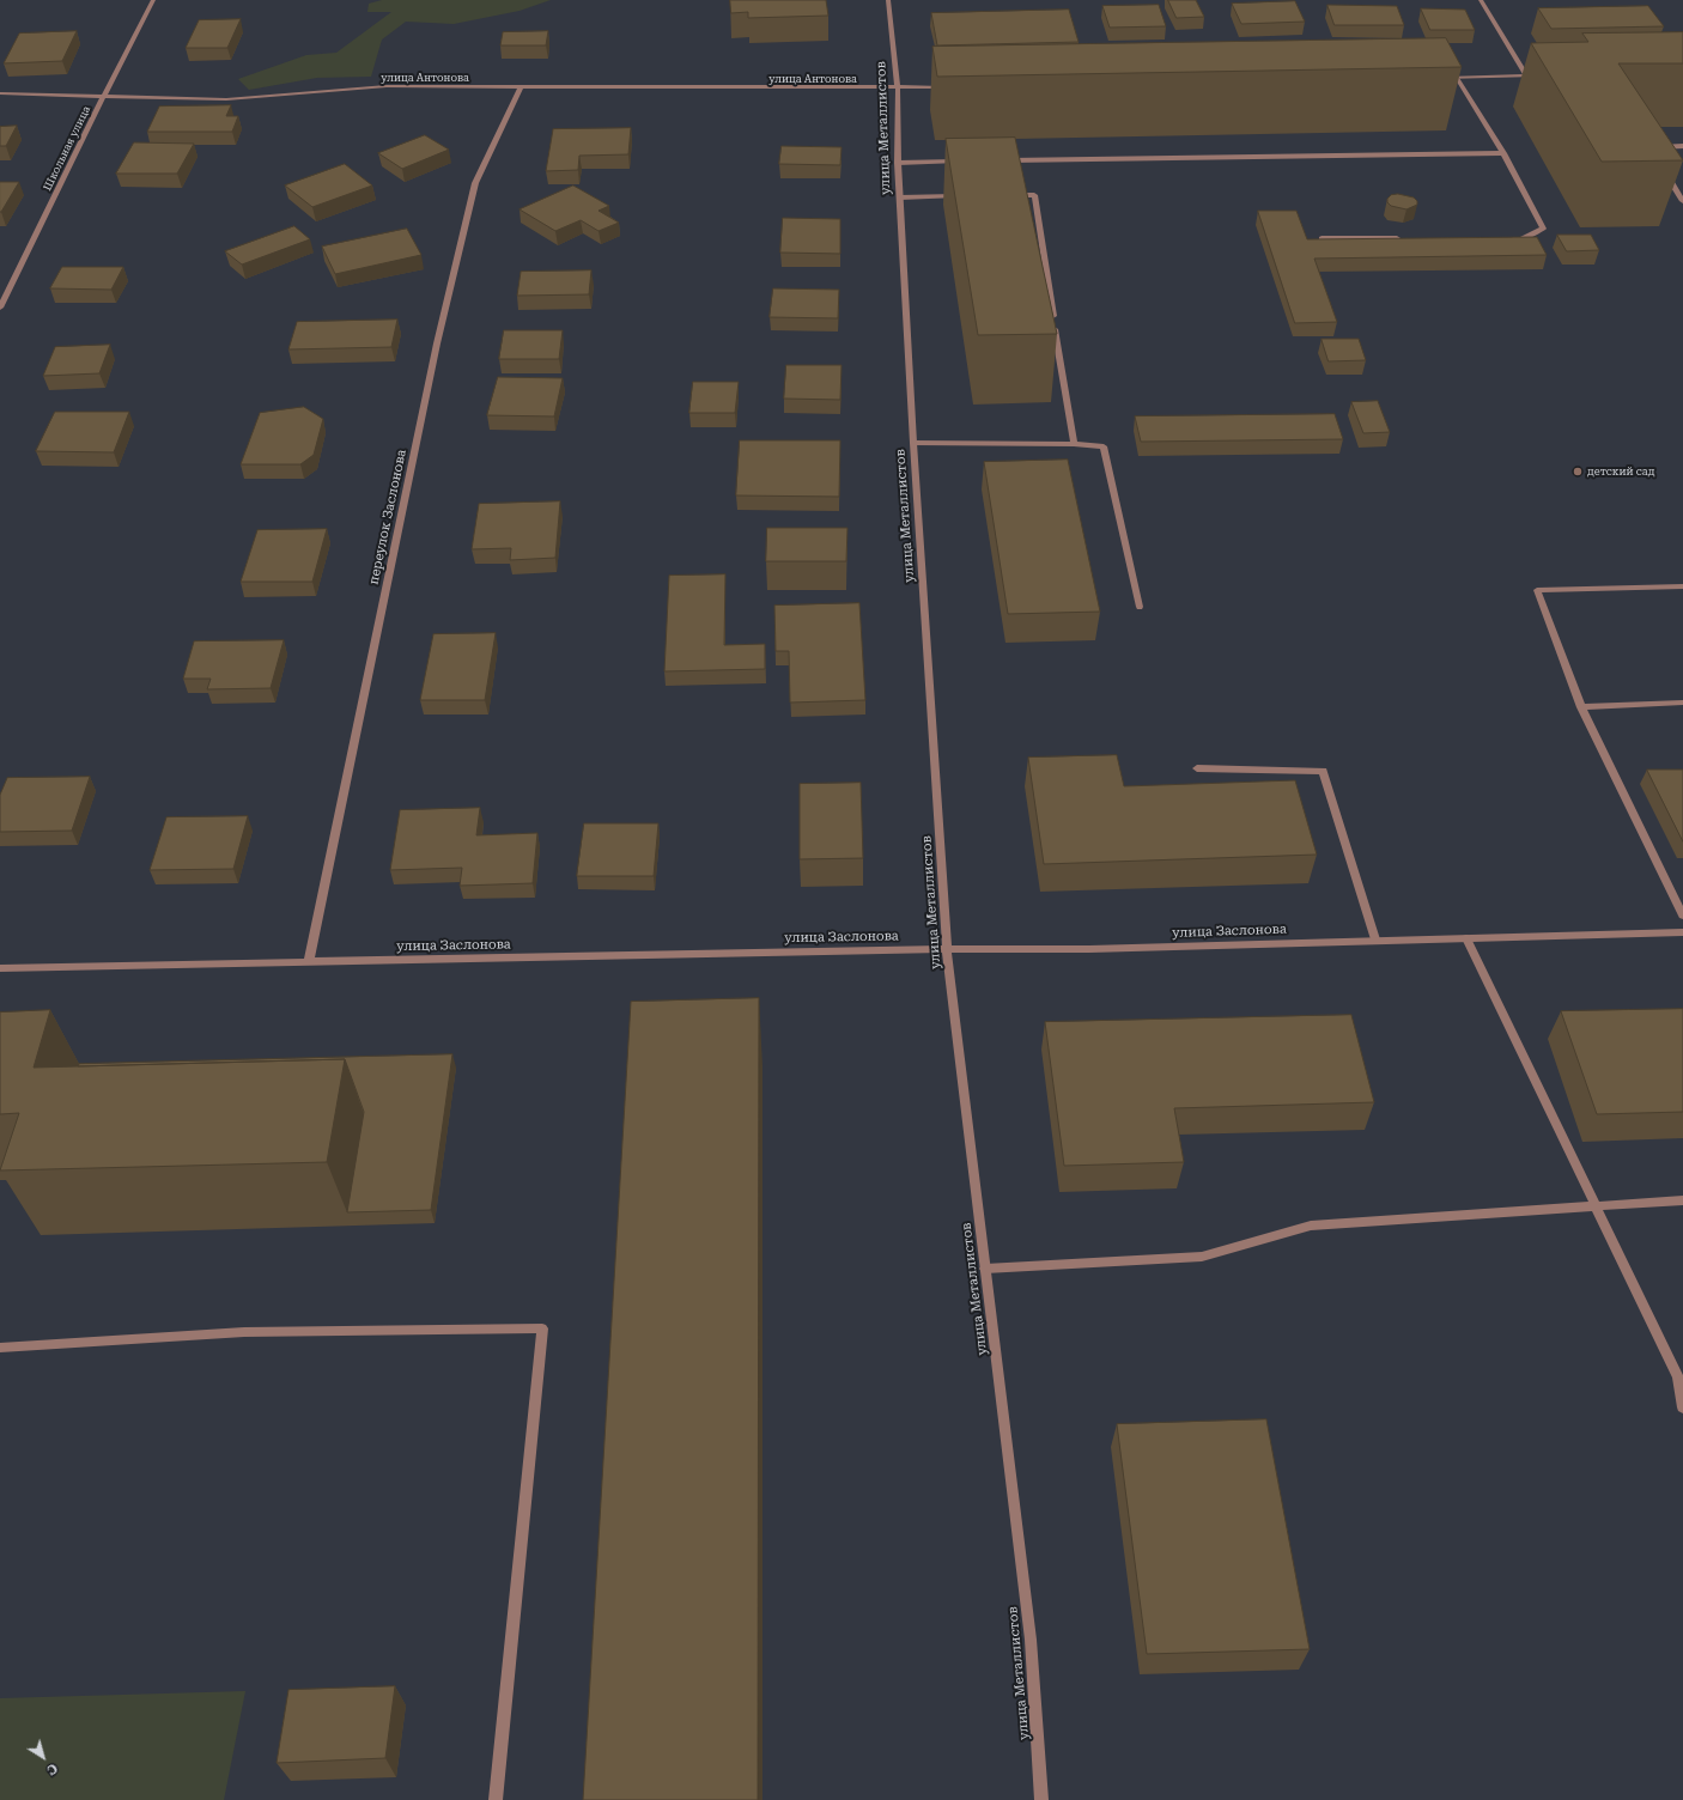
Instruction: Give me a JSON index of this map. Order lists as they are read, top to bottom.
{
  "streets": {
    "street": [
      "улица Антонова",
      "улица Металлистов",
      "Школьная улица",
      "переулок Заслонова",
      "улица Заслонова"
    ]
  },
  "crossings": [
    ["улица Антонова", "улица Металлистов"],
    ["улица Антонова", "Школьная улица"],
    ["улица Антонова", "переулок Заслонова"],
    ["улица Металлистов", "улица Заслонова"],
    ["переулок Заслонова", "улица Заслонова"]
  ],
  "places": ["детский сад"],
  "north": "bottom right"
}
